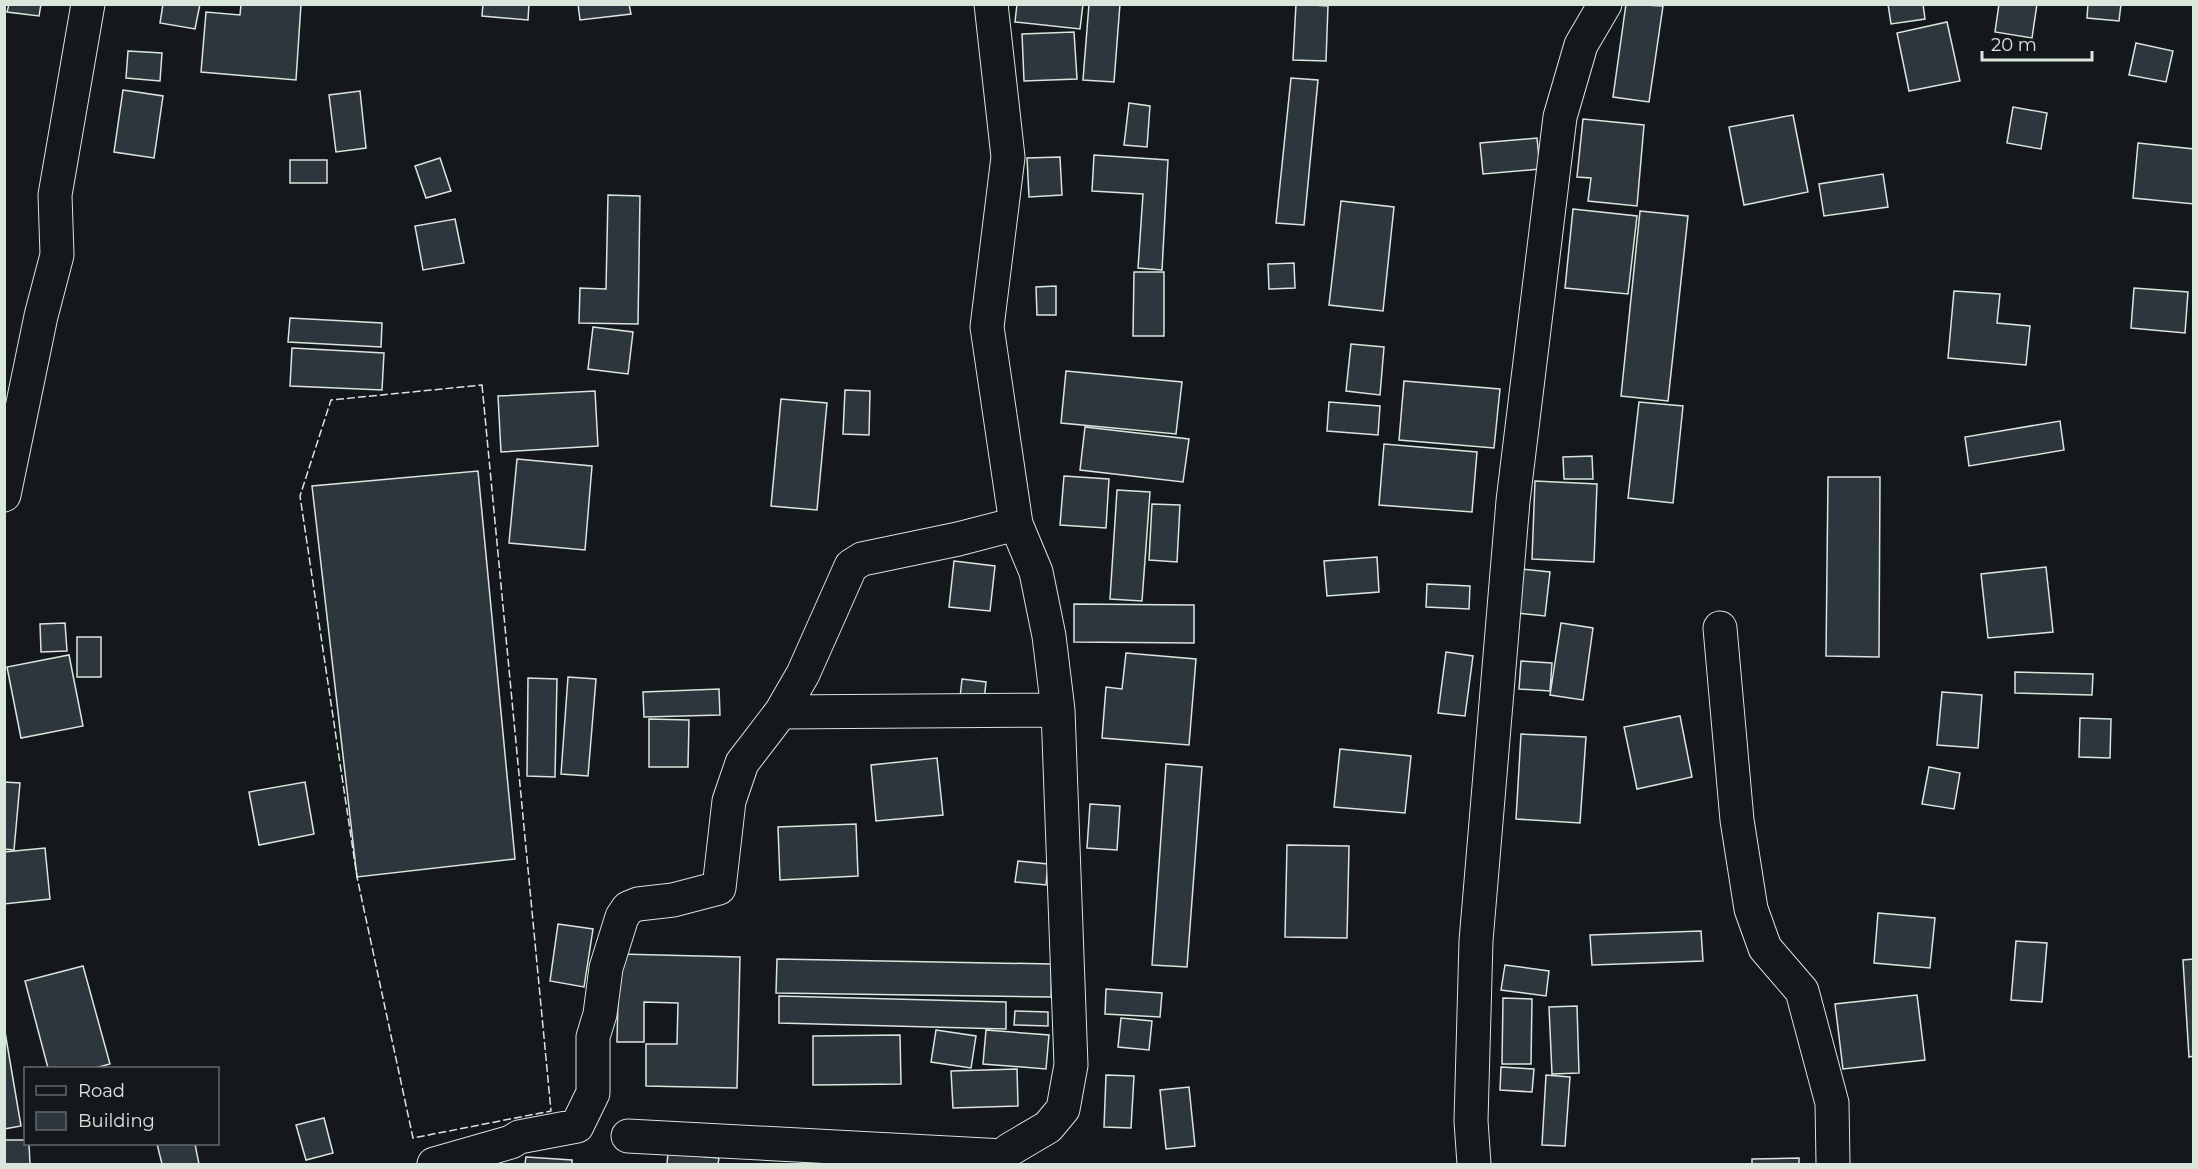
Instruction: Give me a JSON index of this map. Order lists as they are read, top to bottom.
{
  "legend": ["Road", "Building"],
  "scale_bar": "20 m"
}
